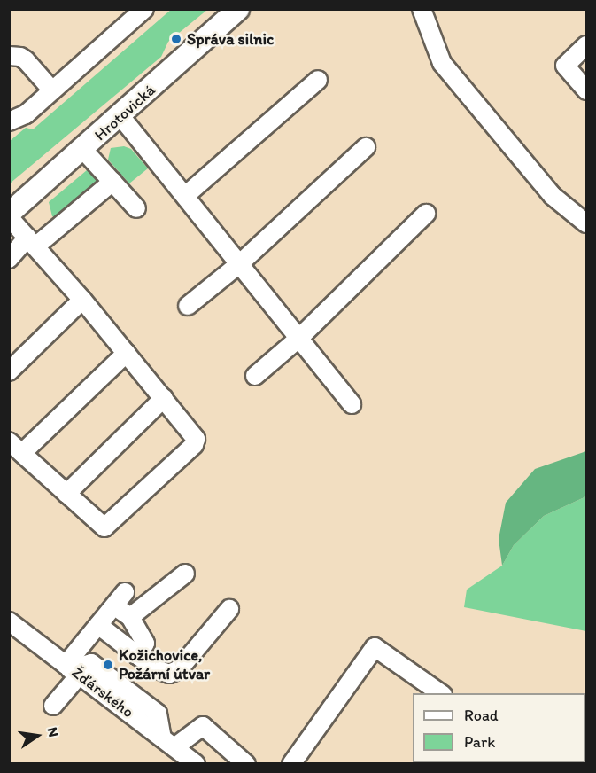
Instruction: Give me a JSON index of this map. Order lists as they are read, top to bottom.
{
  "streets": {
    "main road": ["Hrotovická"],
    "street": ["Žďárského"]
  },
  "places": ["Správa silnic", "Kožichovice, Požární útvar"],
  "legend": ["Road", "Park"],
  "north": "right"
}
